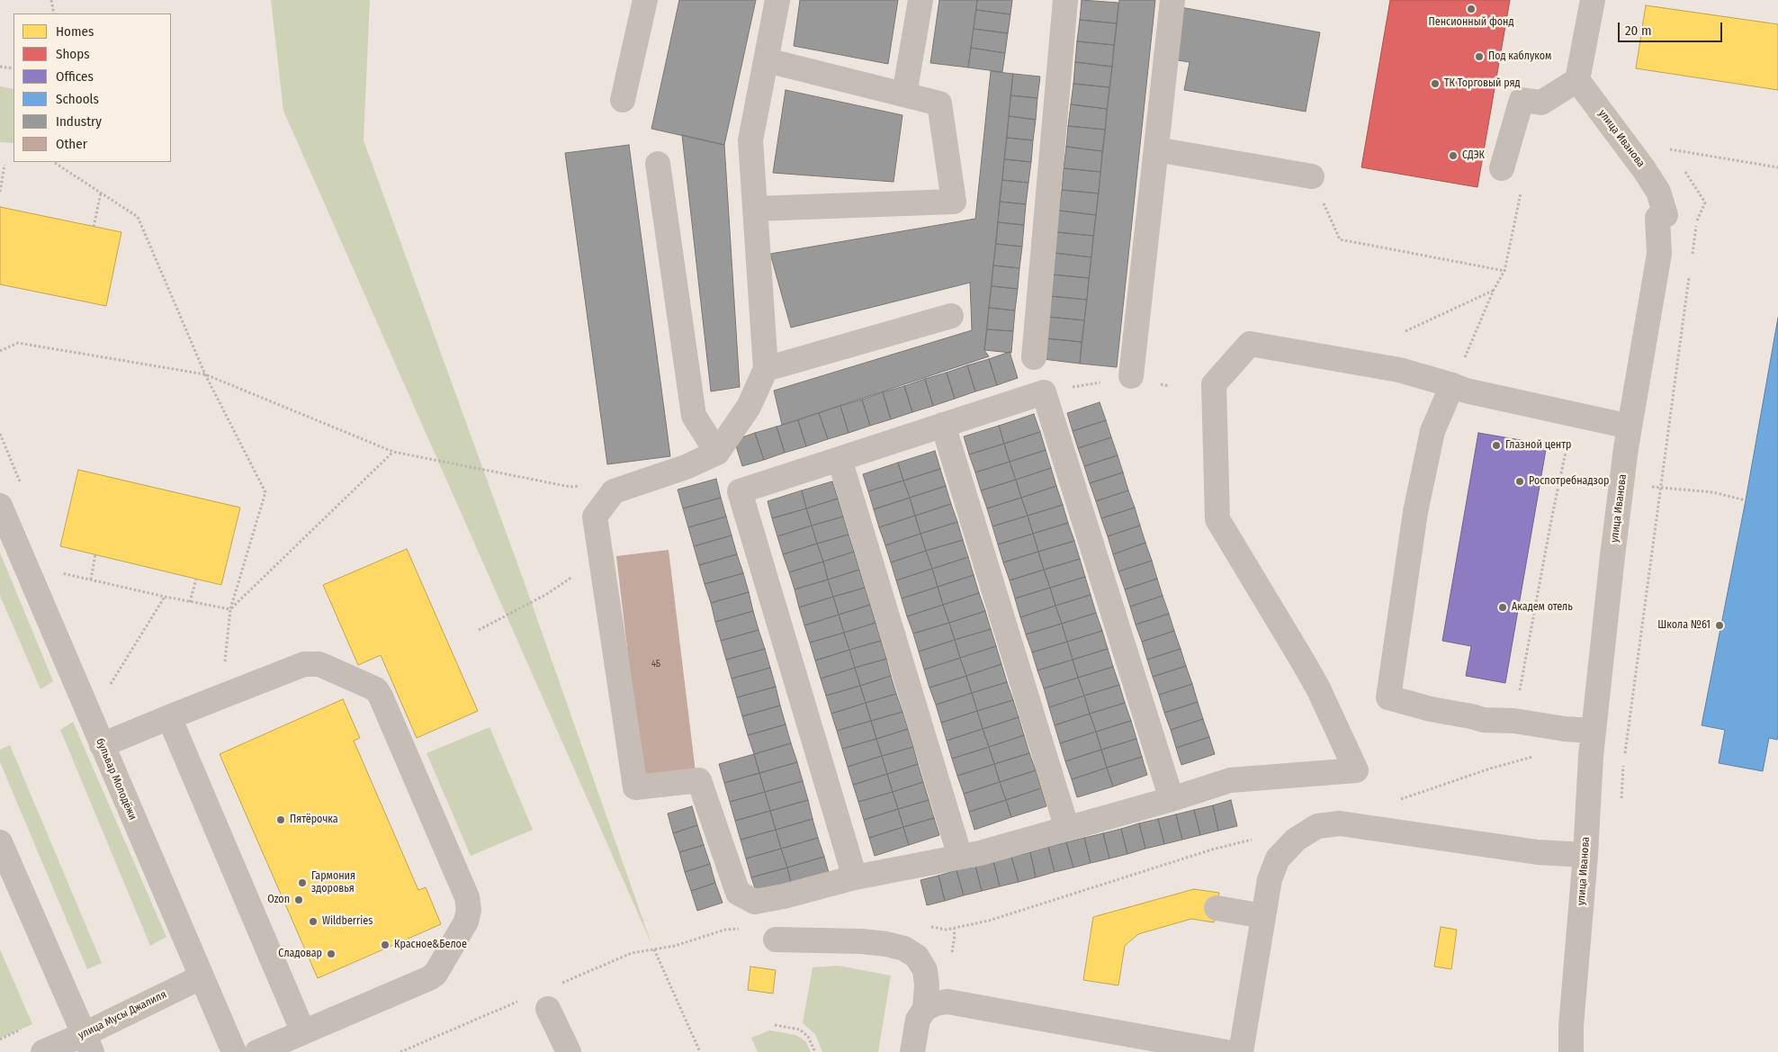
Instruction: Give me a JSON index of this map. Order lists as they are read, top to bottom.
{
  "streets": {
    "street": ["улица Иванова", "бульвар Молодёжи", "улица Мусы Джалиля"]
  },
  "crossings": [
    ["бульвар Молодёжи", "улица Мусы Джалиля"]
  ],
  "places": [
    "Пенсионный фонд",
    "Под каблуком",
    "ТК Торговый ряд",
    "СДЭК",
    "Глазной центр",
    "Роспотребнадзор",
    "Академ отель",
    "Школа №61",
    "Пятёрочка",
    "Гармония здоровья",
    "Ozon",
    "Wildberries",
    "Красное&Белое",
    "Сладовар"
  ],
  "house_numbers": ["4Б"],
  "legend": [
    "Homes",
    "Shops",
    "Offices",
    "Schools",
    "Industry",
    "Other"
  ],
  "scale_bar": "20 m"
}
